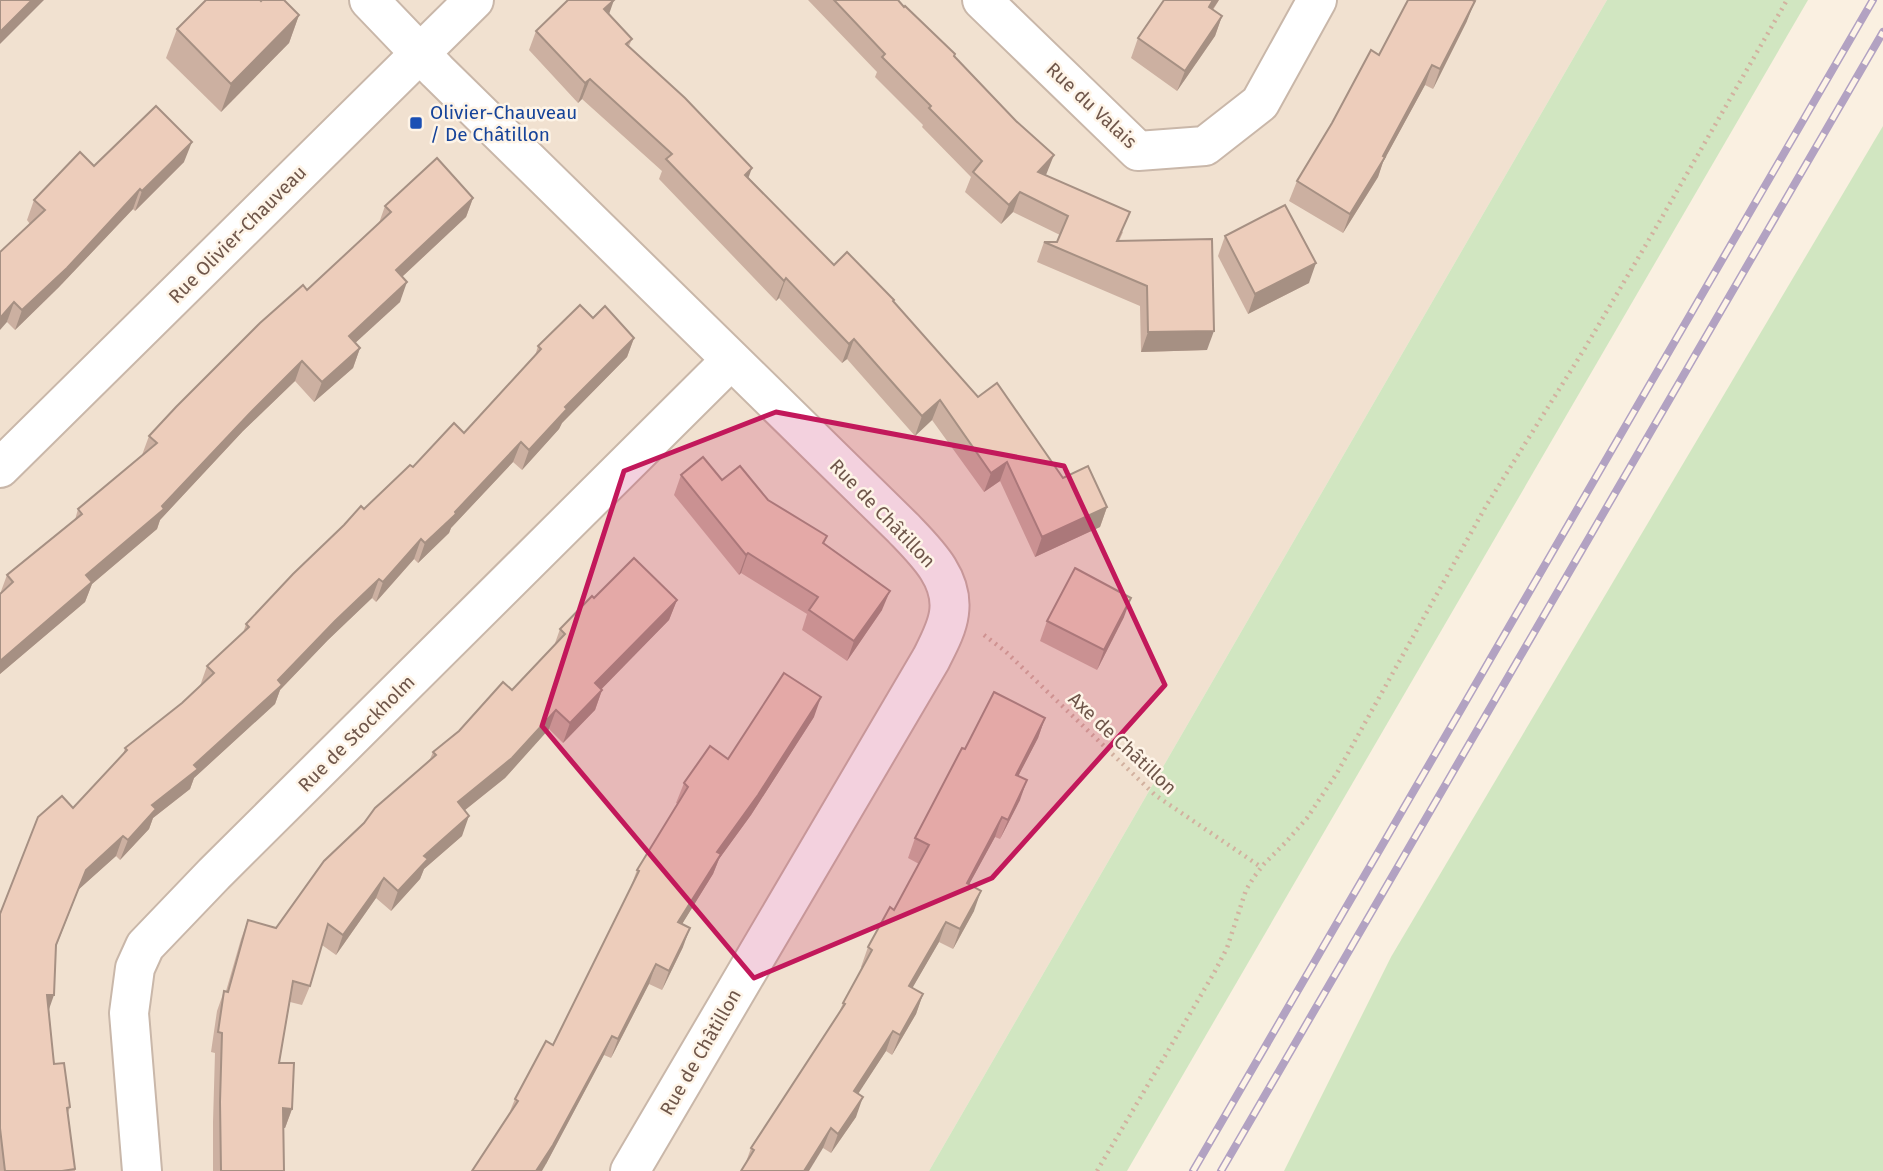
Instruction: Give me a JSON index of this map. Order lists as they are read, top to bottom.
{
  "streets": {
    "street": [
      "Rue du Valais",
      "Rue Olivier-Chauveau",
      "Rue de Châtillon",
      "Rue de Stockholm"
    ],
    "path": ["Axe de Châtillon"]
  },
  "crossings": [
    ["Rue Olivier-Chauveau", "Rue de Châtillon"],
    ["Rue de Châtillon", "Rue de Stockholm"]
  ],
  "places": {
    "transit": ["Olivier-Chauveau / De Châtillon"]
  }
}
